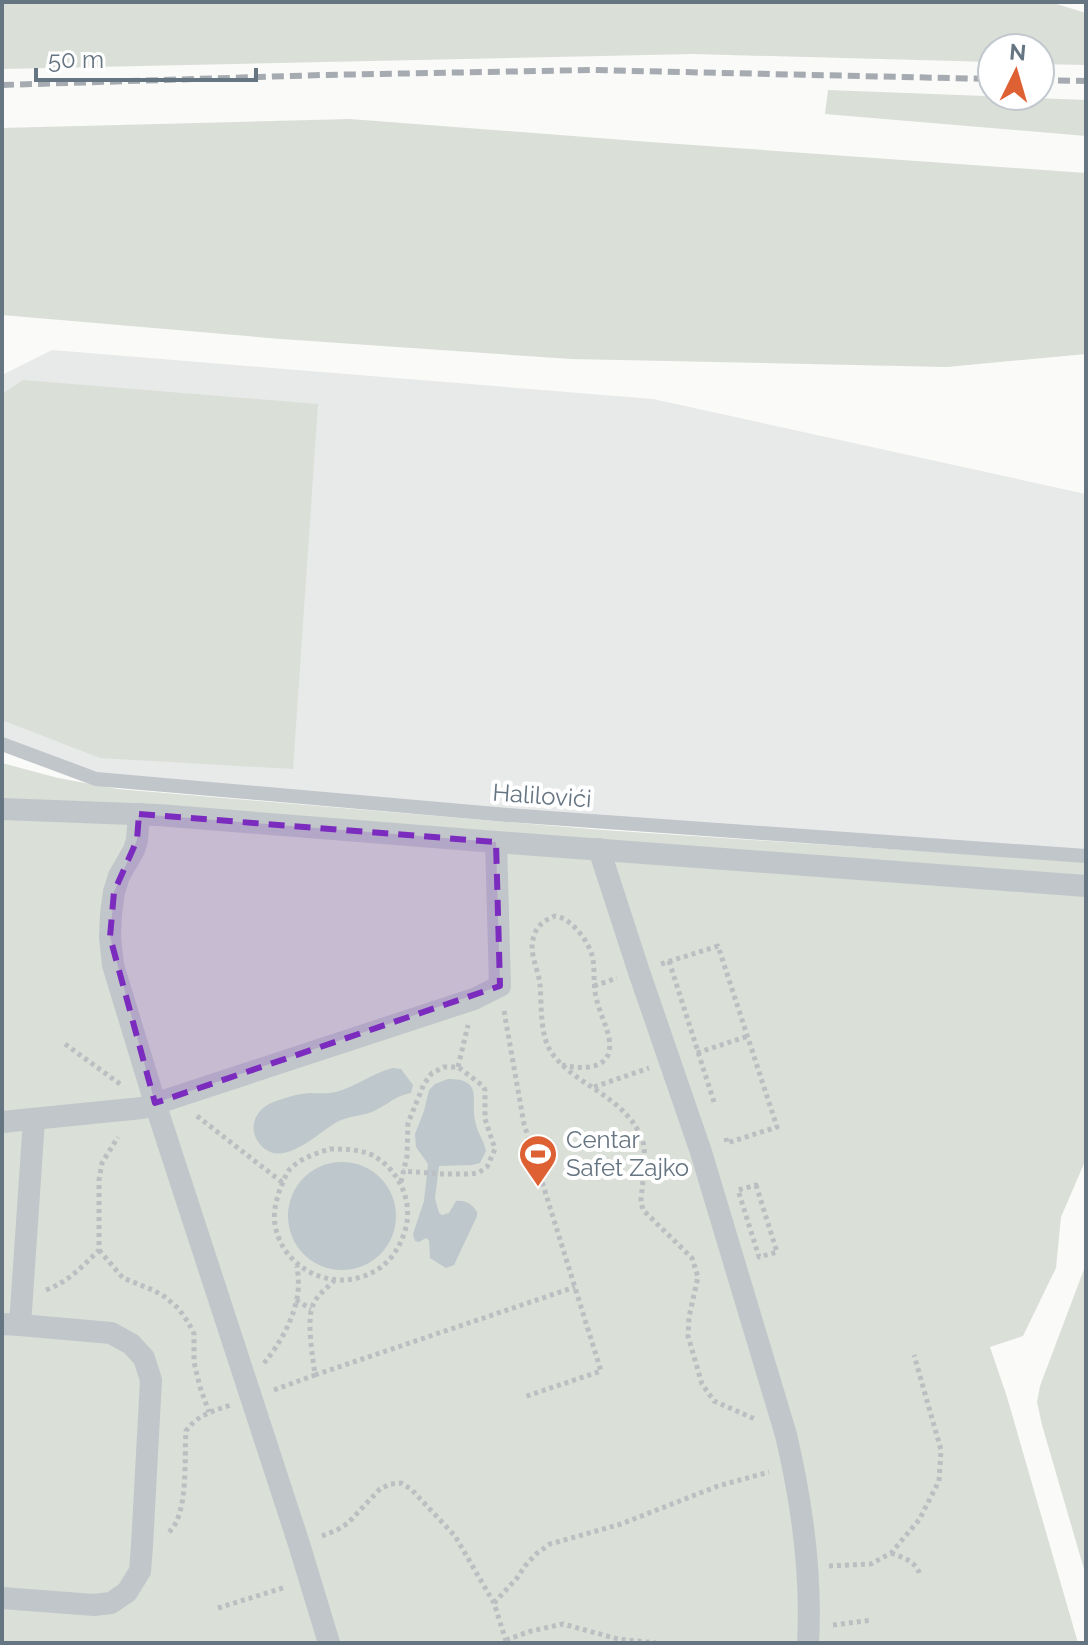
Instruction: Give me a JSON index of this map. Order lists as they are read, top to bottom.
{
  "streets": {
    "lane": ["Halilovići"]
  },
  "places": {
    "sports": ["Centar Safet Zajko"]
  },
  "scale_bar": "50 m",
  "north": "top"
}
